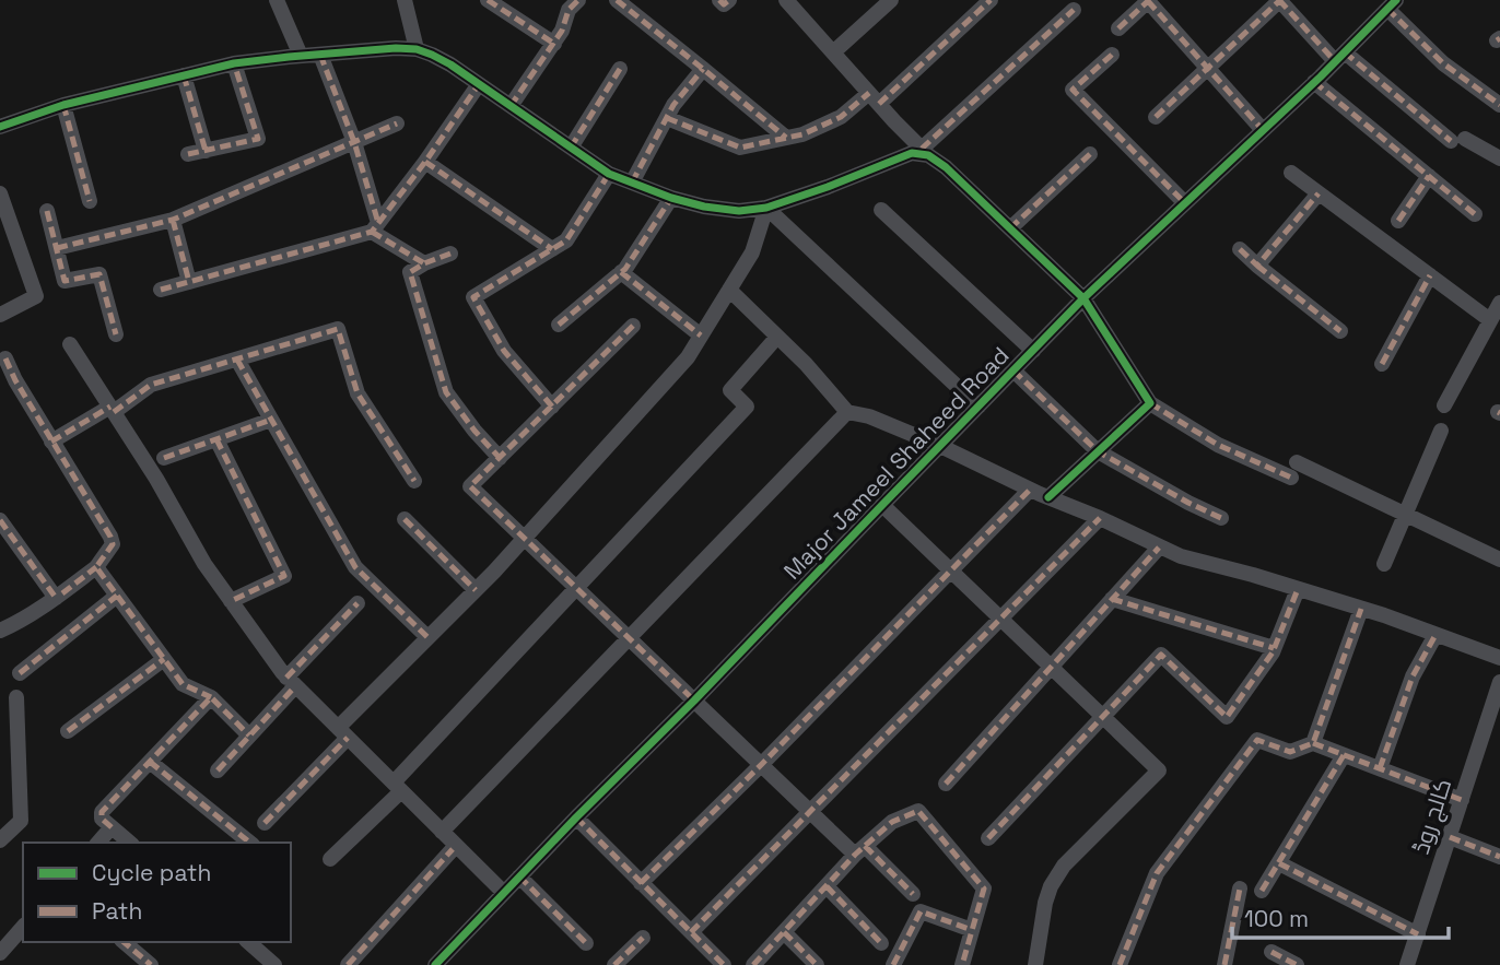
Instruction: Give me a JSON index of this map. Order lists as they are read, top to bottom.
{
  "streets": {
    "street": ["Major Jameel Shaheed Road", "کالج روڈ"]
  },
  "legend": ["Cycle path", "Path"],
  "scale_bar": "100 m"
}
